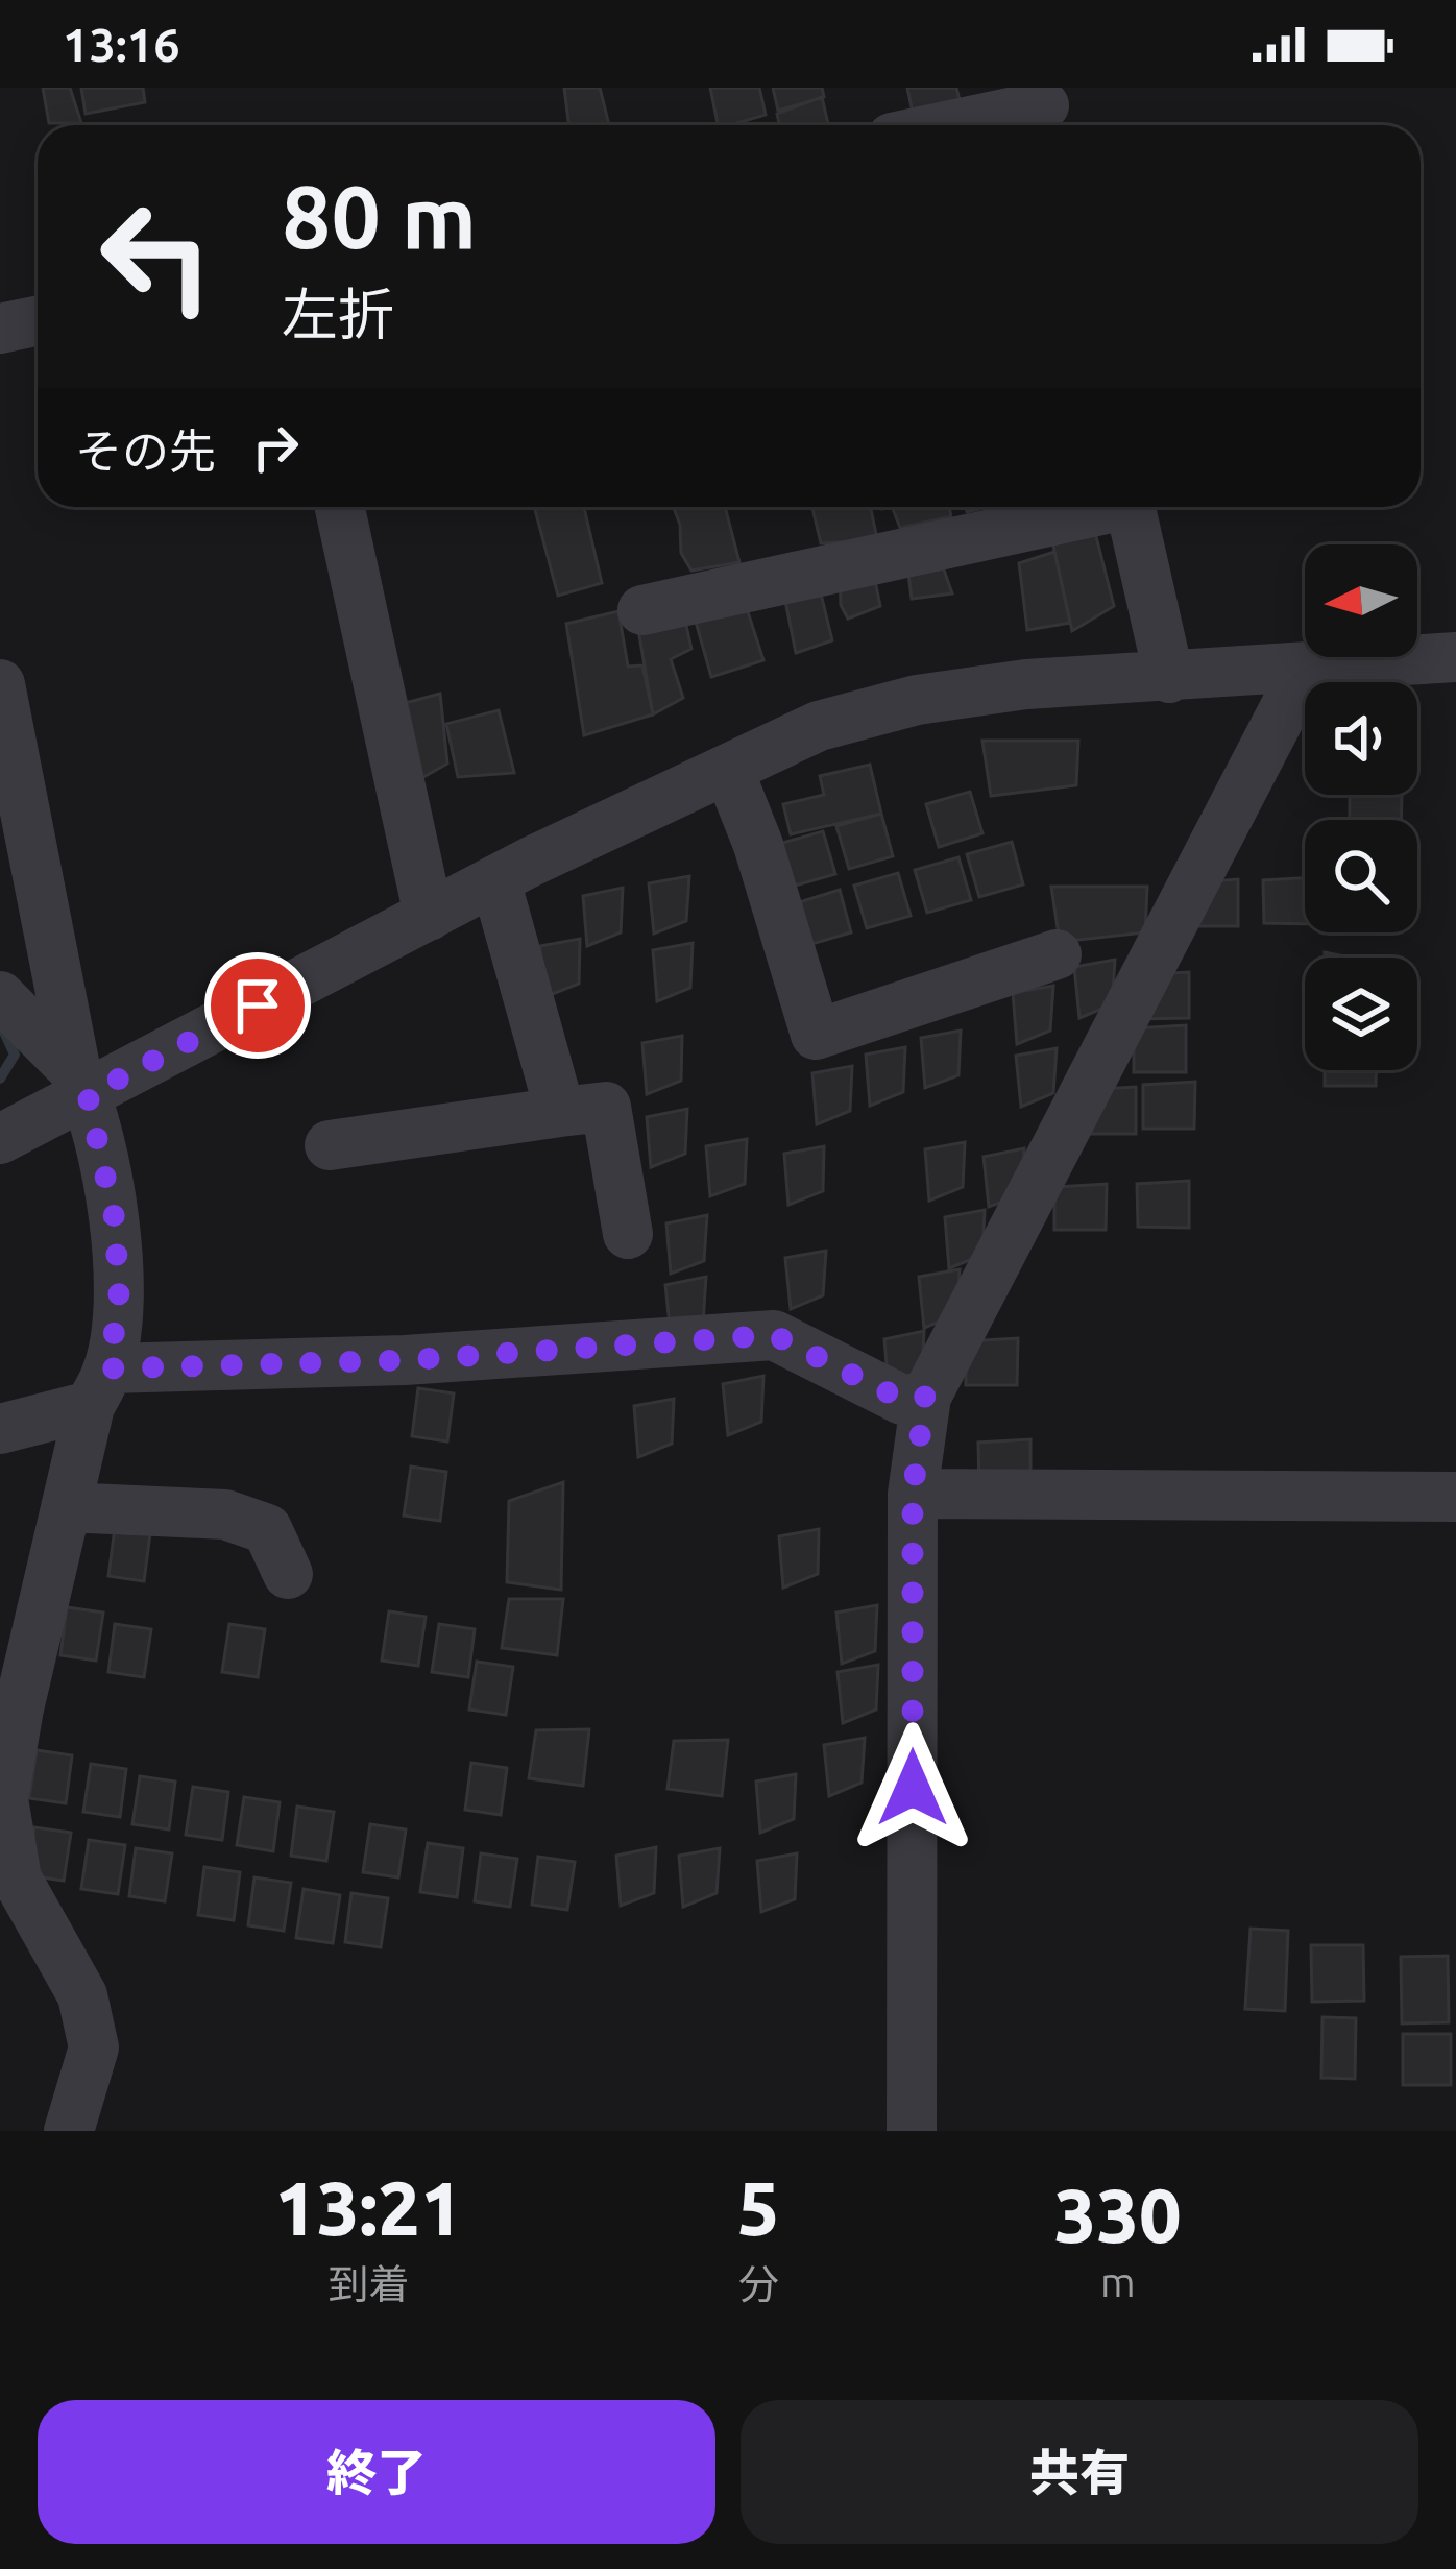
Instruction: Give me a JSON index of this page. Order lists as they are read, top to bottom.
{
  "north": "left",
  "page": {
    "status": "13:16",
    "turn": ["80 m", "左折"],
    "then": "その先",
    "eta": [
      "13:21",
      "到着",
      "5",
      "分",
      "330",
      "m"
    ],
    "buttons": ["終了", "共有"]
  }
}
